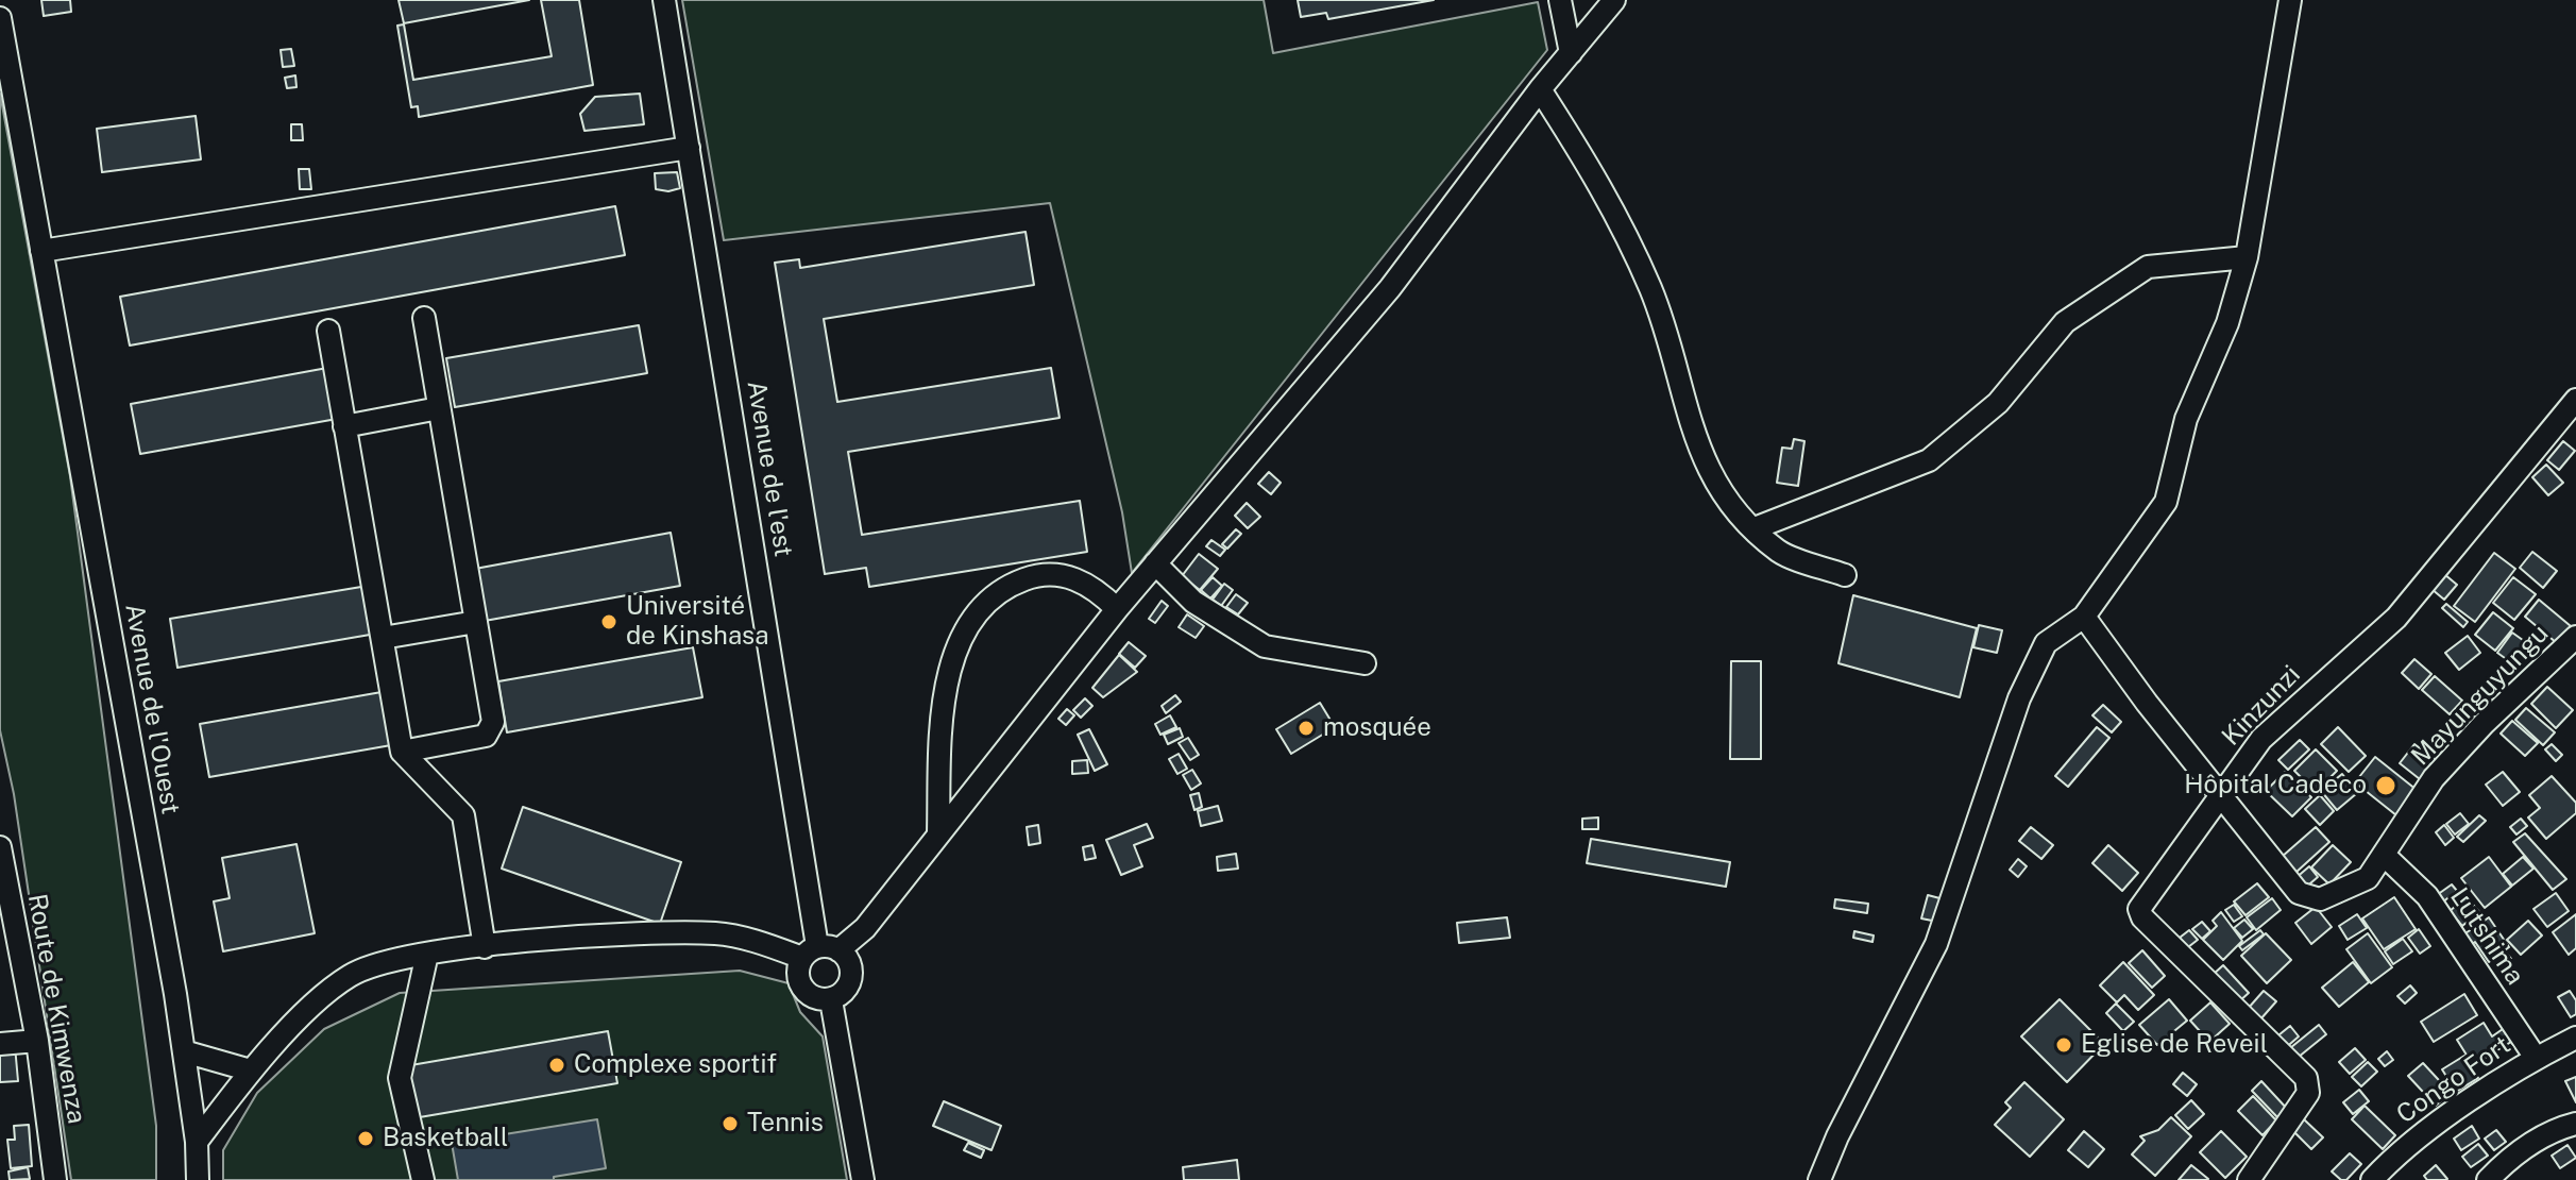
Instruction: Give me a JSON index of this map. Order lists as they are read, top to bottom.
{
  "streets": {
    "street": [
      "Avenue de l'est",
      "Mayunguyungu",
      "Kinzunzi",
      "Avenue de l'Ouest",
      "Lutshima",
      "Route de Kimwenza",
      "Congo Fort"
    ]
  },
  "crossings": [
    ["Mayunguyungu", "Kinzunzi"],
    ["Mayunguyungu", "Lutshima"],
    ["Lutshima", "Congo Fort"]
  ],
  "places": [
    "Université de Kinshasa",
    "mosquée",
    "Hôpital Cadeco",
    "Eglise de Reveil",
    "Complexe sportif",
    "Tennis",
    "Basketball"
  ]
}
